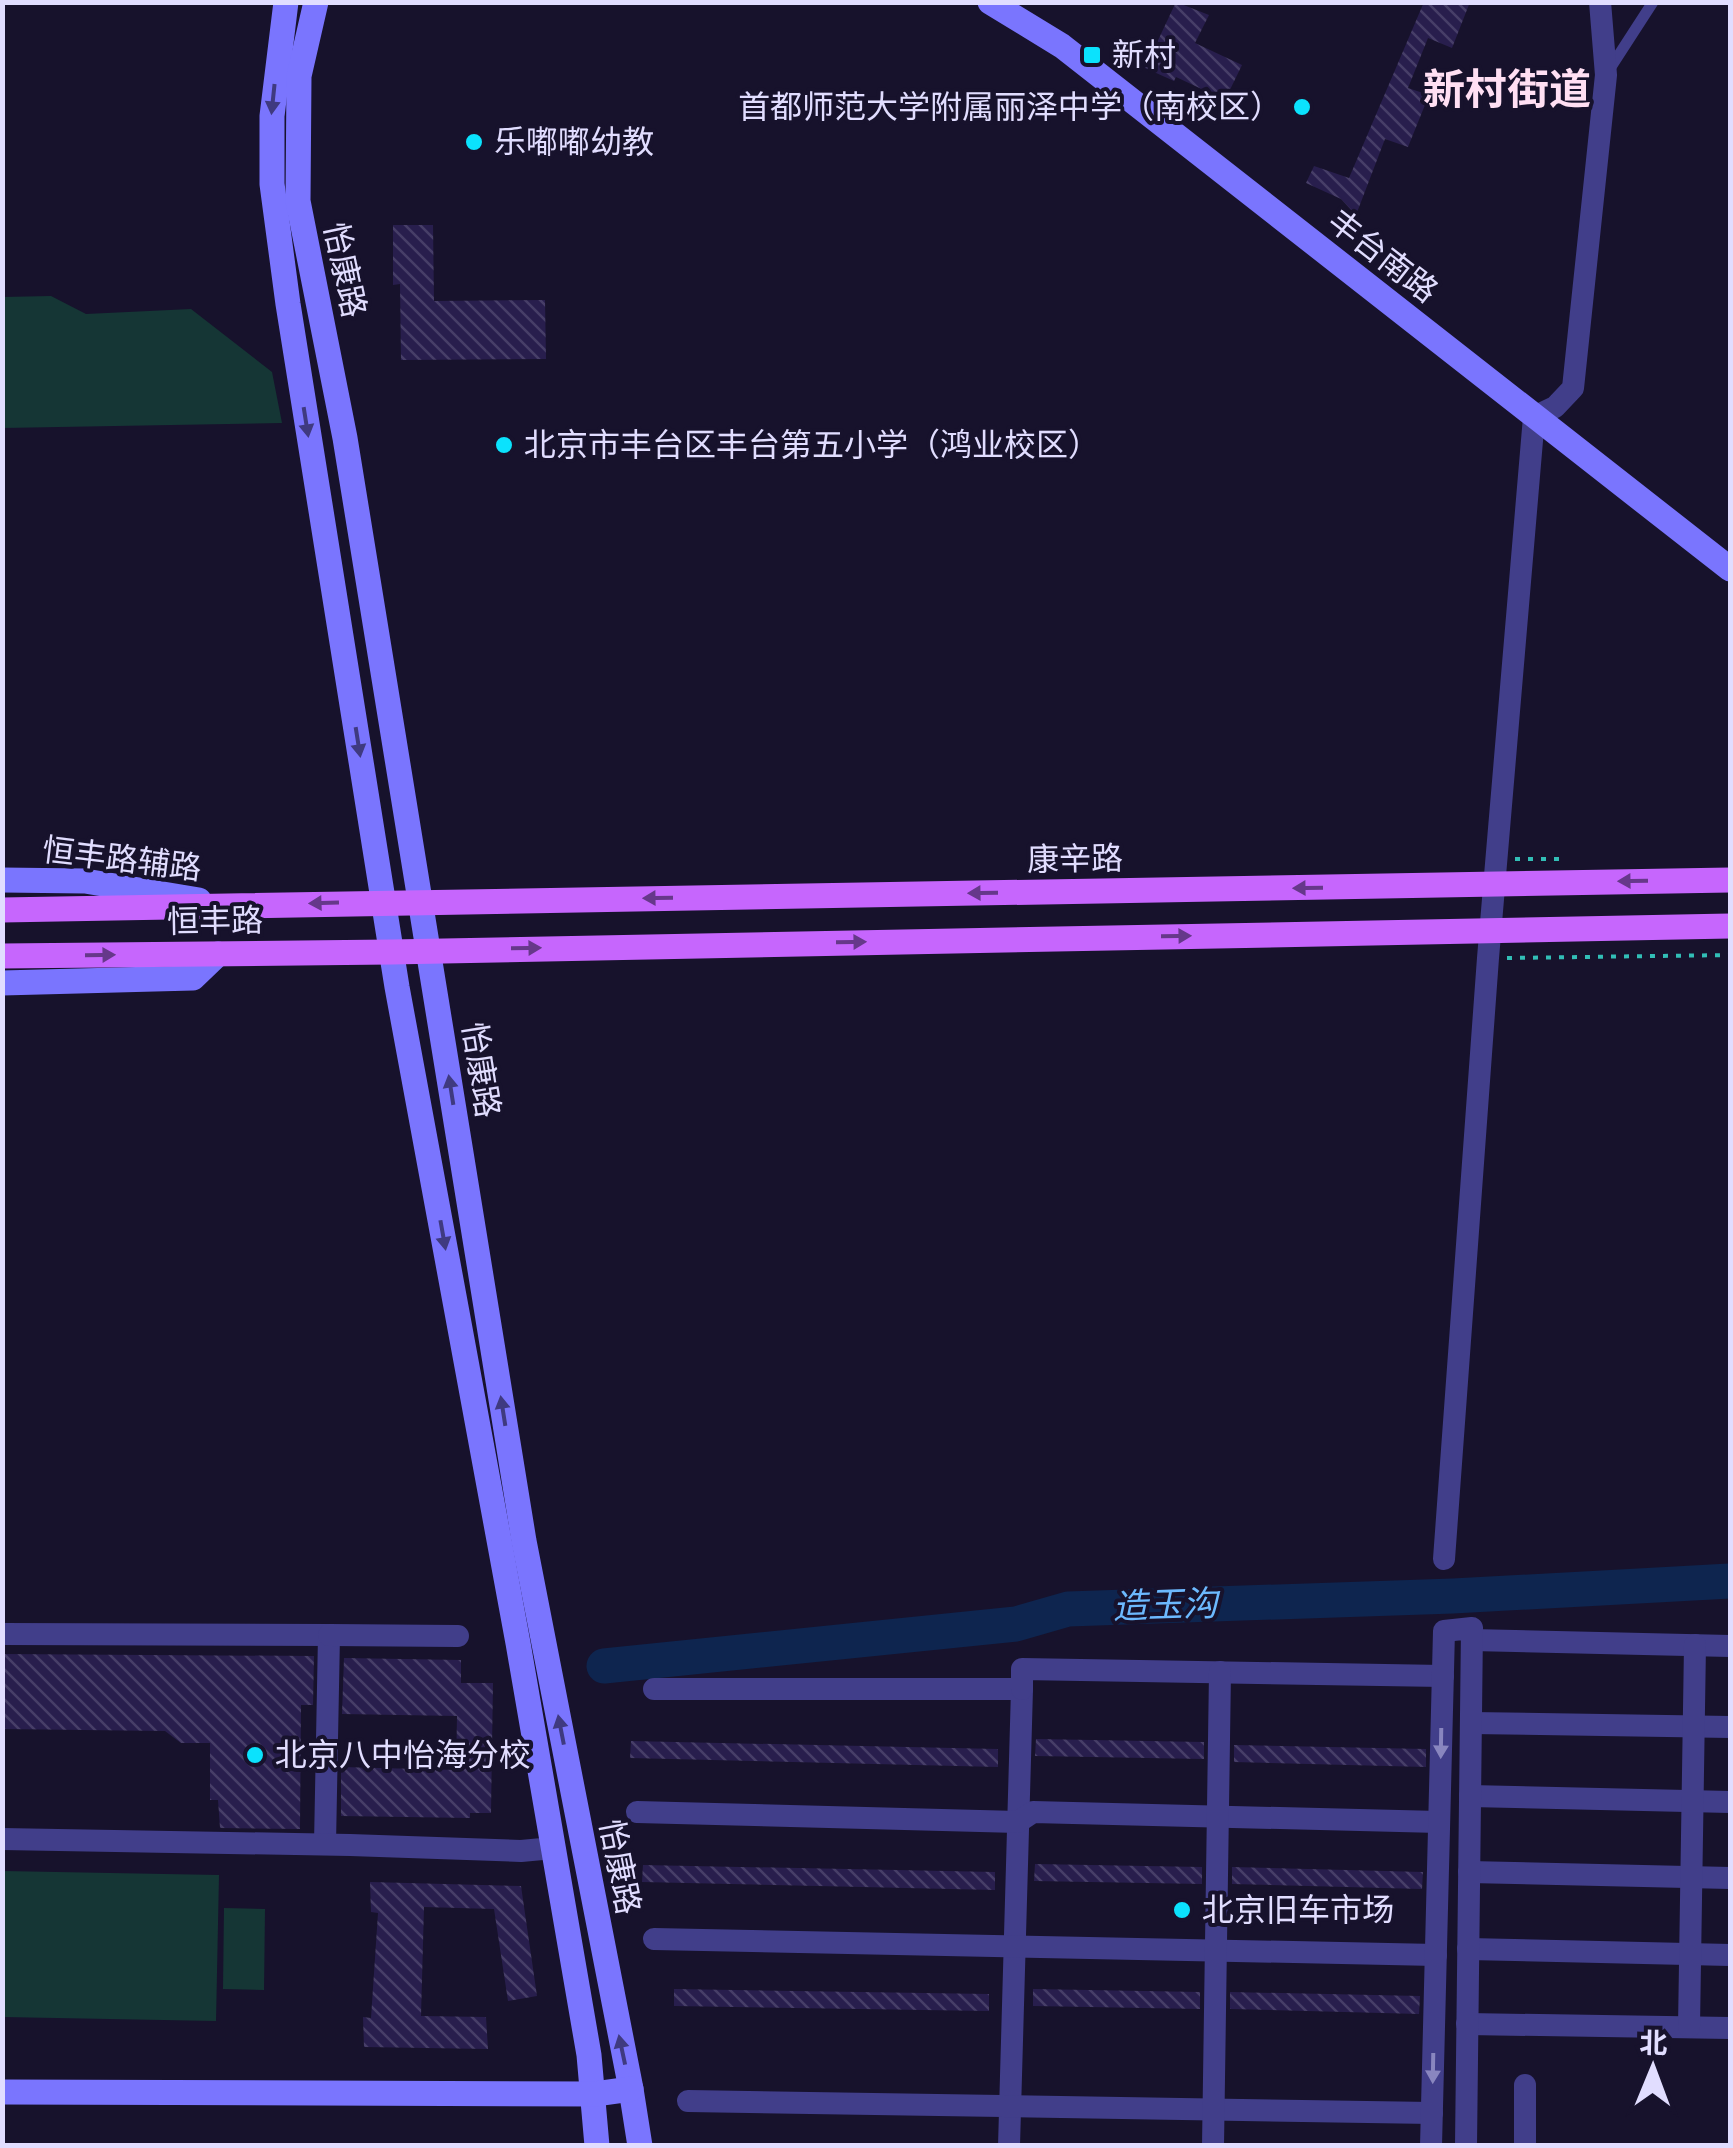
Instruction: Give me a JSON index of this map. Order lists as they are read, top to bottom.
{
  "streets": {
    "main road": [
      "丰台南路",
      "怡康路",
      "恒丰路辅路",
      "康辛路",
      "恒丰路"
    ]
  },
  "crossings": [
    ["怡康路", "康辛路"],
    ["怡康路", "恒丰路"],
    ["恒丰路辅路", "恒丰路"],
    ["康辛路", "恒丰路"]
  ],
  "districts": ["新村街道"],
  "water": ["造玉沟"],
  "places": {
    "transit": ["新村"],
    "other": [
      "首都师范大学附属丽泽中学（南校区）",
      "乐嘟嘟幼教",
      "北京市丰台区丰台第五小学（鸿业校区）",
      "北京八中怡海分校",
      "北京旧车市场"
    ]
  },
  "north": "top"
}
